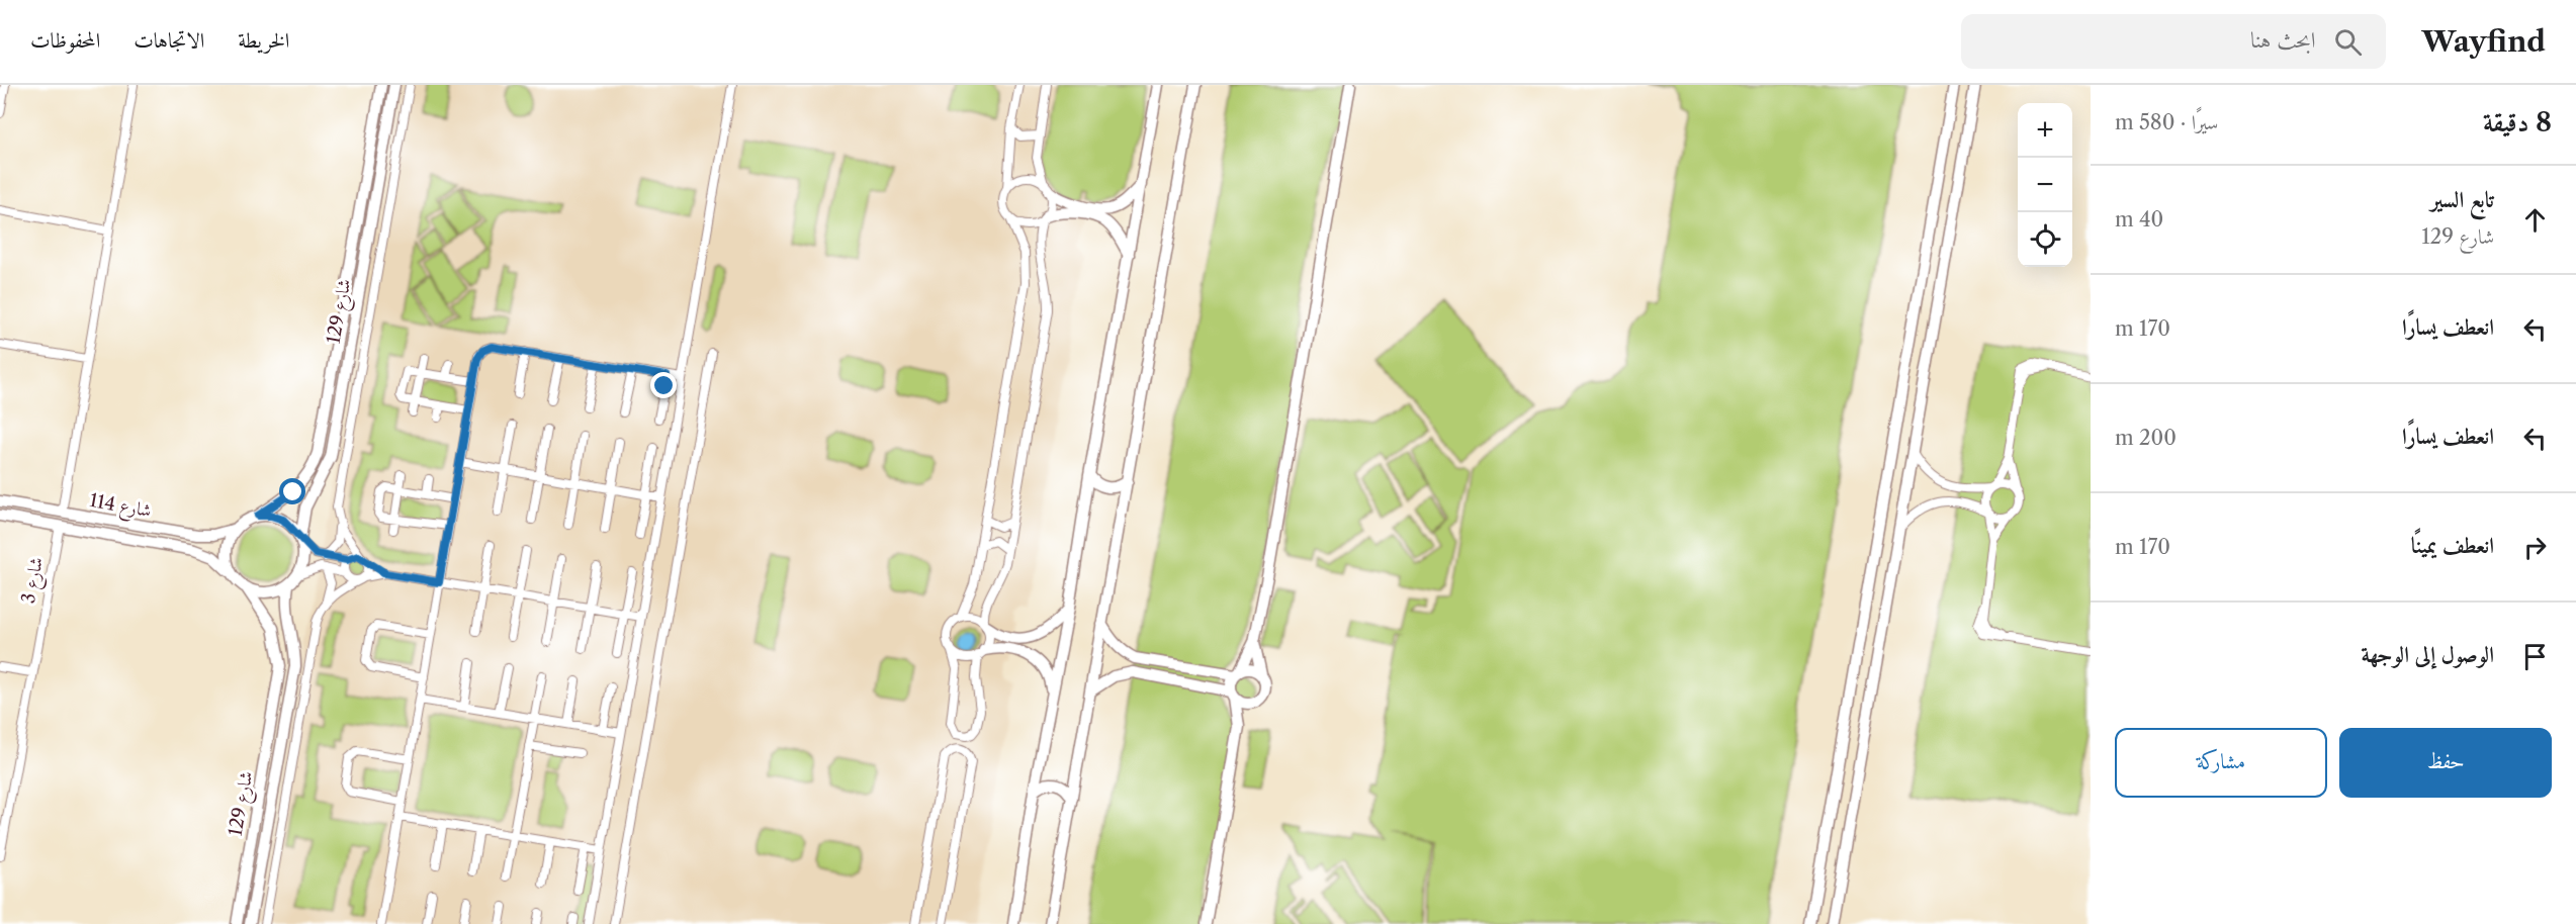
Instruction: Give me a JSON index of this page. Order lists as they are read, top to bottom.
{
  "streets": {
    "street": ["شارع 129", "شارع 114", "شارع 3"]
  },
  "crossings": [
    ["شارع 129", "شارع 114"],
    ["شارع 114", "شارع 3"]
  ],
  "page": {
    "header": "Wayfind",
    "search": "ابحث هنا",
    "nav": ["الخريطة", "الاتجاهات", "المحفوظات"],
    "heading": ["8 دقيقة", "سيرًا · 580 m"],
    "map_buttons": ["+", "−"],
    "list": [
      ["تابع السير", "شارع 129", "40 m"],
      ["انعطف يسارًا", "170 m"],
      ["انعطف يسارًا", "200 m"],
      ["انعطف يمينًا", "170 m"],
      "الوصول إلى الوجهة"
    ],
    "buttons": ["حفظ", "مشاركة"]
  }
}
